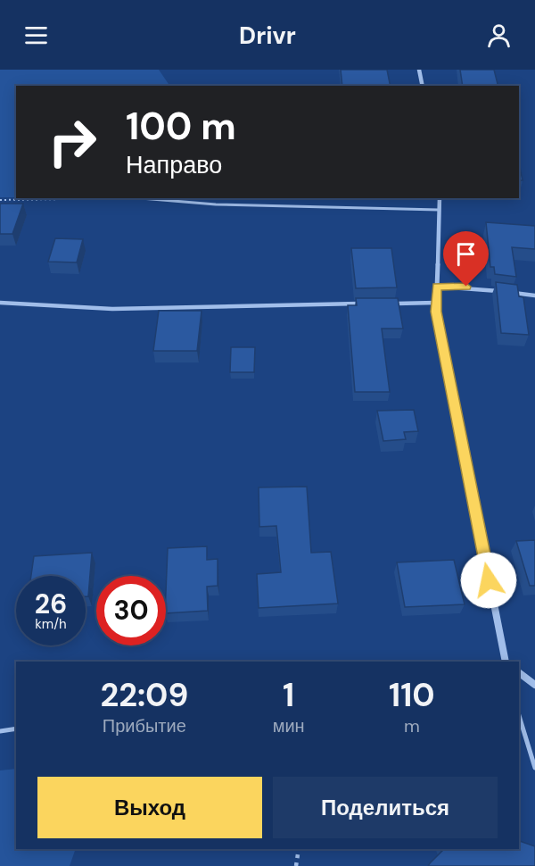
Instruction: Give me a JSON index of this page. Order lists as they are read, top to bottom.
{
  "page": {
    "header": "Drivr",
    "turn": ["100 m", "Направо"],
    "speed": "26 km/h",
    "limit": "30",
    "eta": [
      "22:09",
      "Прибытие",
      "1",
      "мин",
      "110",
      "m"
    ],
    "buttons": ["Выход", "Поделиться"]
  }
}
